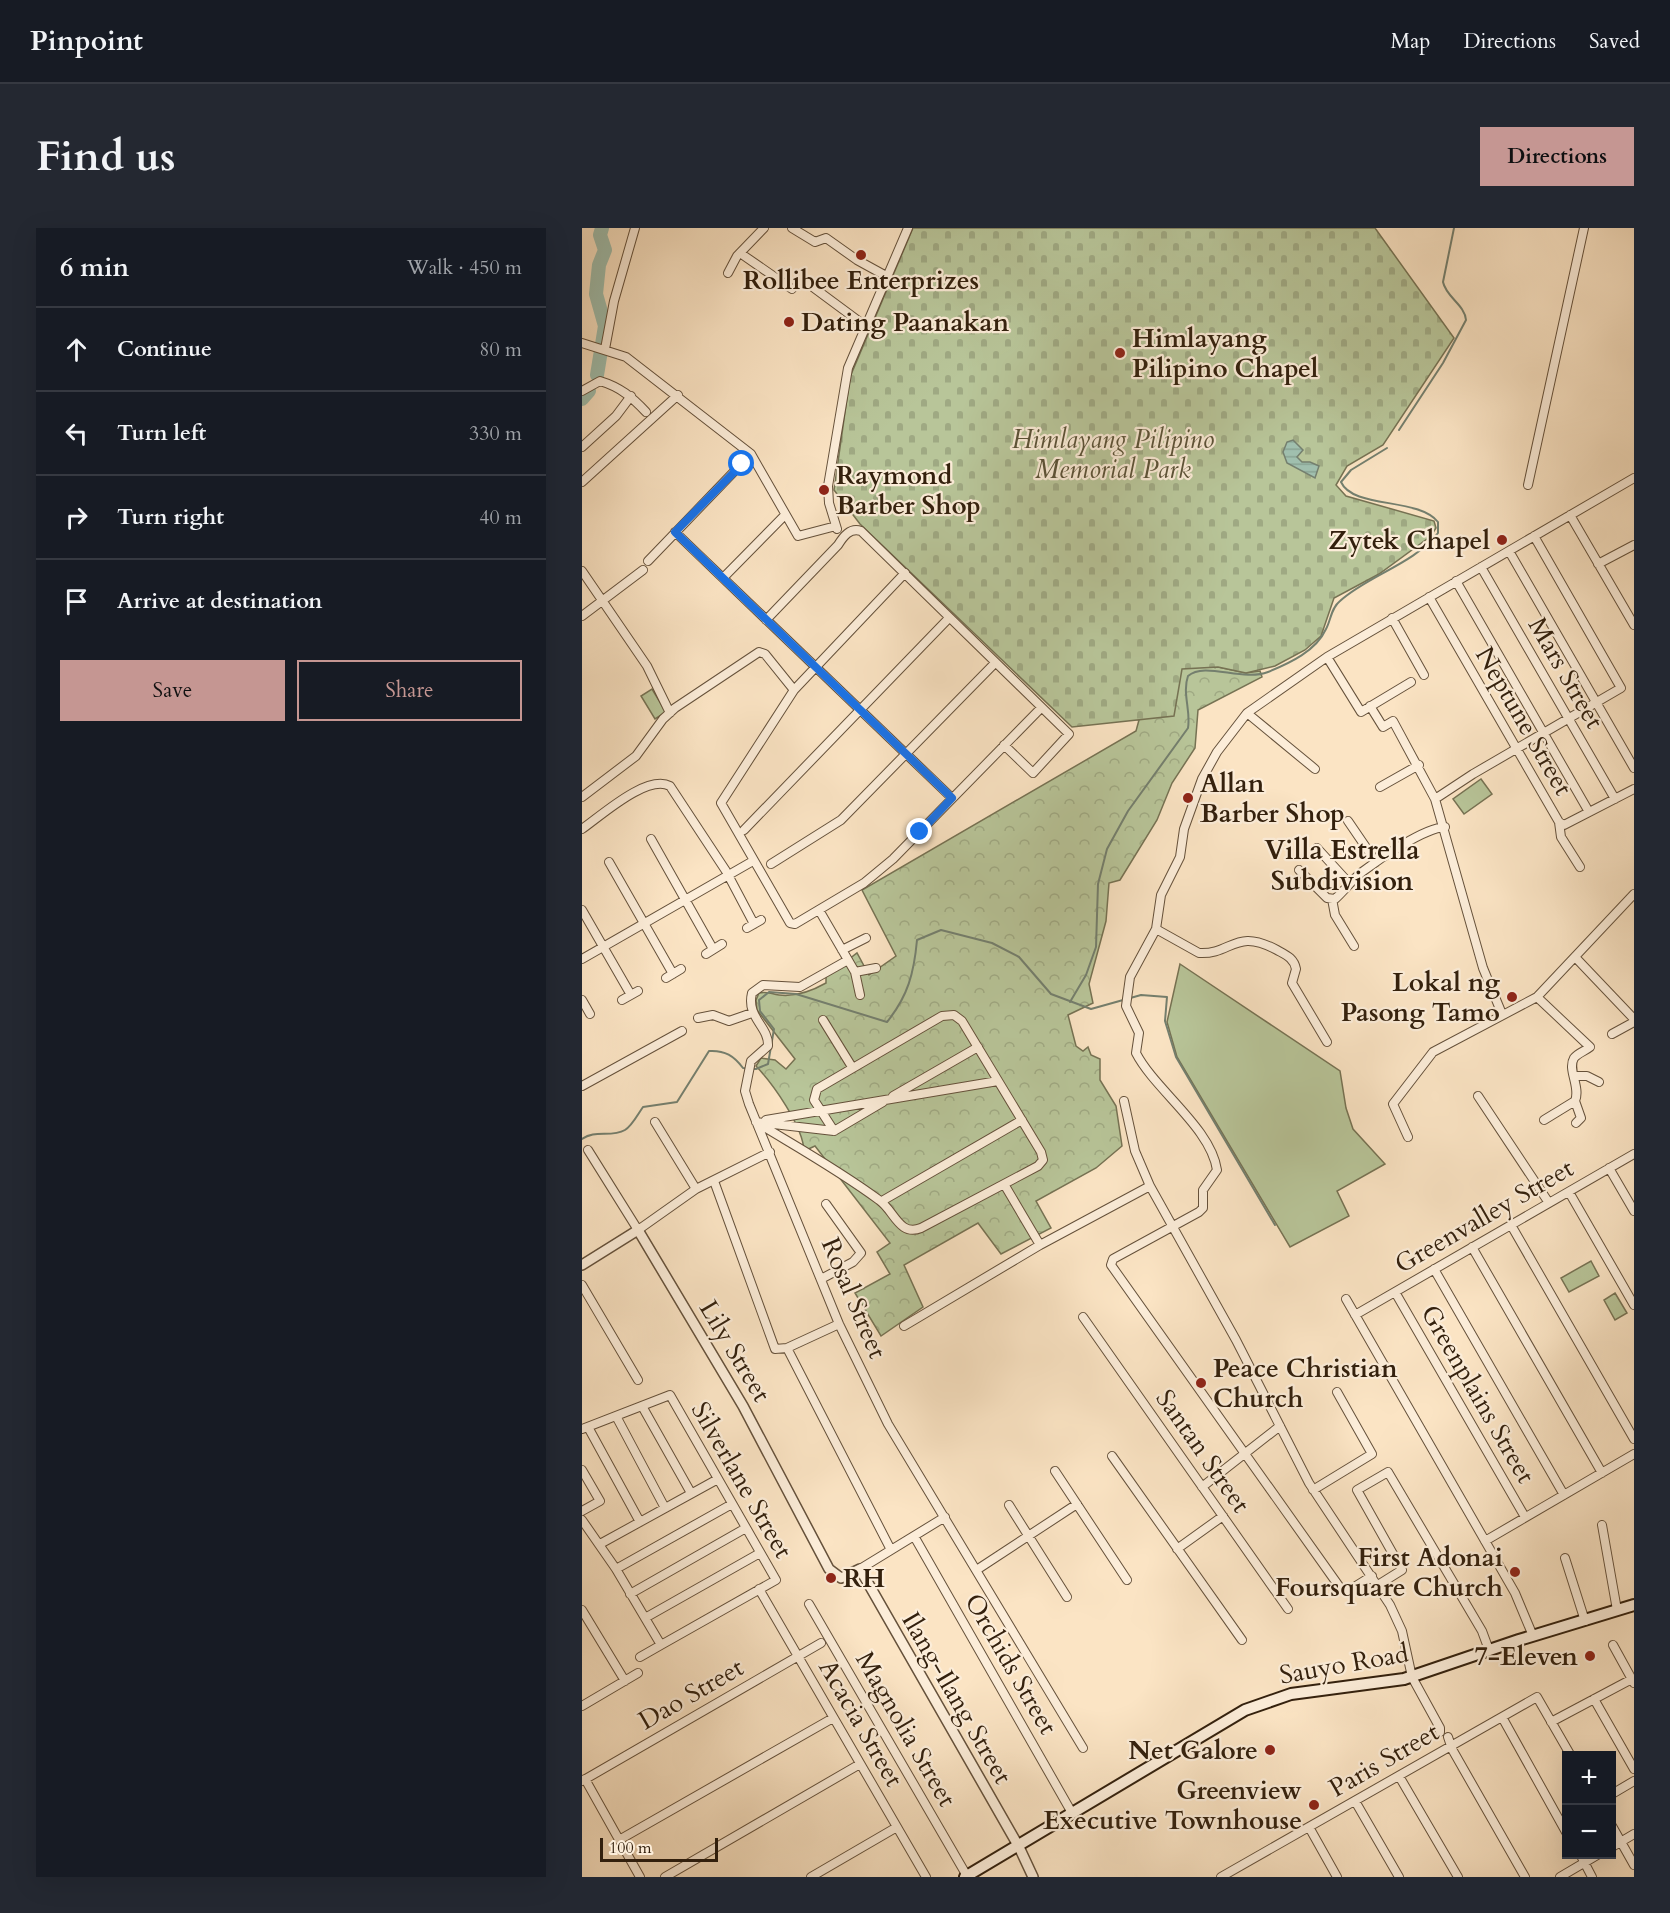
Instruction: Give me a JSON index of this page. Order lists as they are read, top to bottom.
{
  "streets": {
    "main road": ["Sauyo Road"],
    "street": [
      "Mars Street",
      "Neptune Street",
      "Greenvalley Street",
      "Rosal Street",
      "Lily Street",
      "Greenplains Street",
      "Santan Street",
      "Silverlane Street",
      "Orchids Street",
      "Dao Street",
      "Ilang-Ilang Street",
      "Acacia Street",
      "Magnolia Street",
      "Paris Street"
    ]
  },
  "crossings": [
    ["Greenvalley Street", "Greenplains Street"],
    ["Lily Street", "Ilang-Ilang Street"],
    ["Silverlane Street", "Acacia Street"],
    ["Orchids Street", "Sauyo Road"],
    ["Sauyo Road", "Ilang-Ilang Street"],
    ["Sauyo Road", "Magnolia Street"],
    ["Dao Street", "Acacia Street"]
  ],
  "districts": ["Villa Estrella Subdivision"],
  "parks": ["Himlayang Pilipino Memorial Park"],
  "places": [
    "Rollibee Enterprizes",
    "Dating Paanakan",
    "Himlayang Pilipino Chapel",
    "Raymond Barber Shop",
    "Zytek Chapel",
    "Allan Barber Shop",
    "Lokal ng Pasong Tamo",
    "Peace Christian Church",
    "First Adonai Foursquare Church",
    "RH",
    "7-Eleven",
    "Net Galore",
    "Greenview Executive Townhouse"
  ],
  "scale_bar": "100 m",
  "page": {
    "header": "Pinpoint",
    "nav": ["Map", "Directions", "Saved"],
    "buttons": [
      "Directions",
      ["Save", "Share"]
    ],
    "title": "Find us",
    "heading": ["6 min", "Walk · 450 m"],
    "list": [
      ["Continue", "80 m"],
      ["Turn left", "330 m"],
      ["Turn right", "40 m"],
      "Arrive at destination"
    ],
    "map_buttons": ["+", "−"],
    "scale": "100 m"
  }
}
